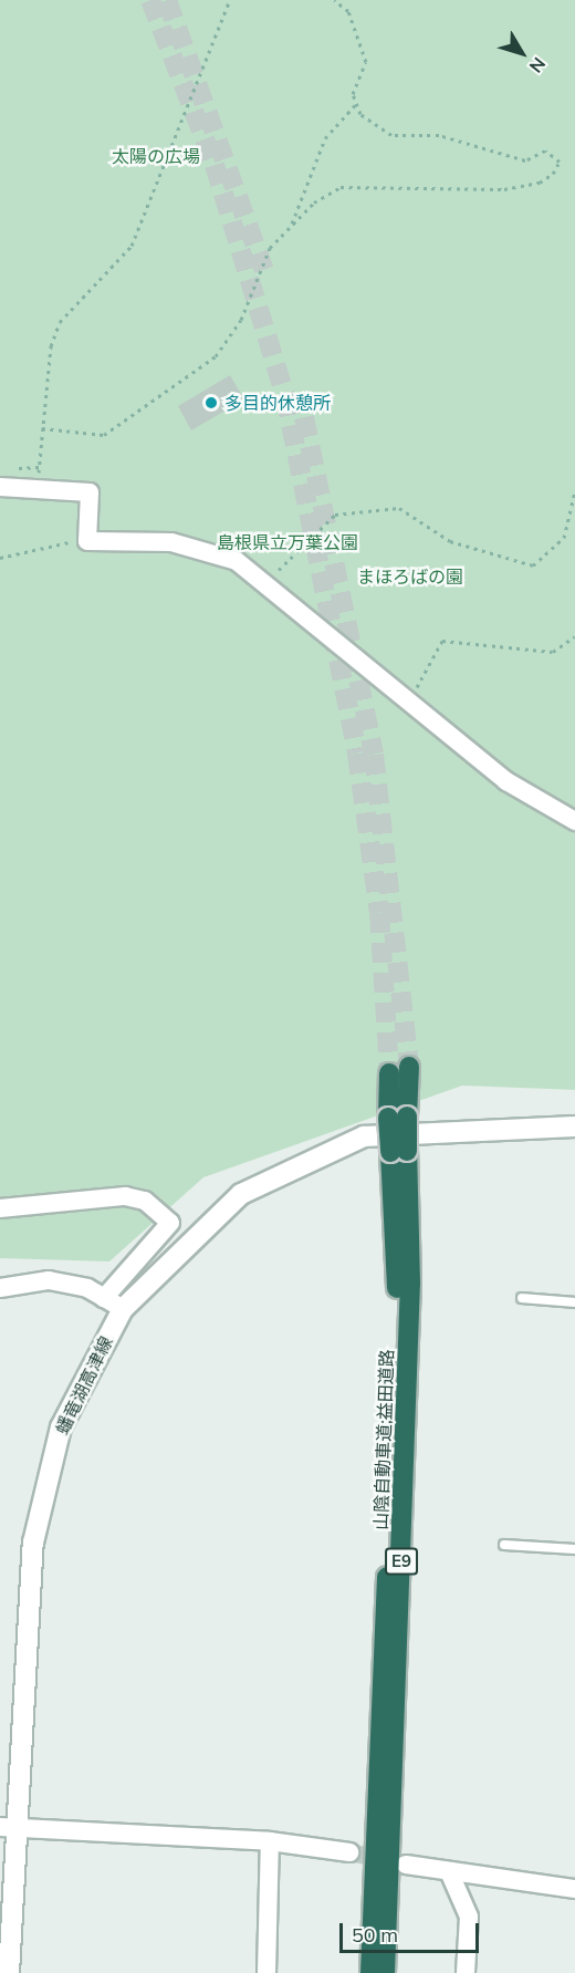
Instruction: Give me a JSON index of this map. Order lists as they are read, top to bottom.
{
  "streets": {
    "highway": ["山陰自動車道;益田道路", "E9"],
    "main road": ["蟠竜湖高津線"]
  },
  "parks": ["太陽の広場", "島根県立万葉公園", "まほろばの園"],
  "places": ["多目的休憩所"],
  "scale_bar": "50 m",
  "north": "bottom right"
}
